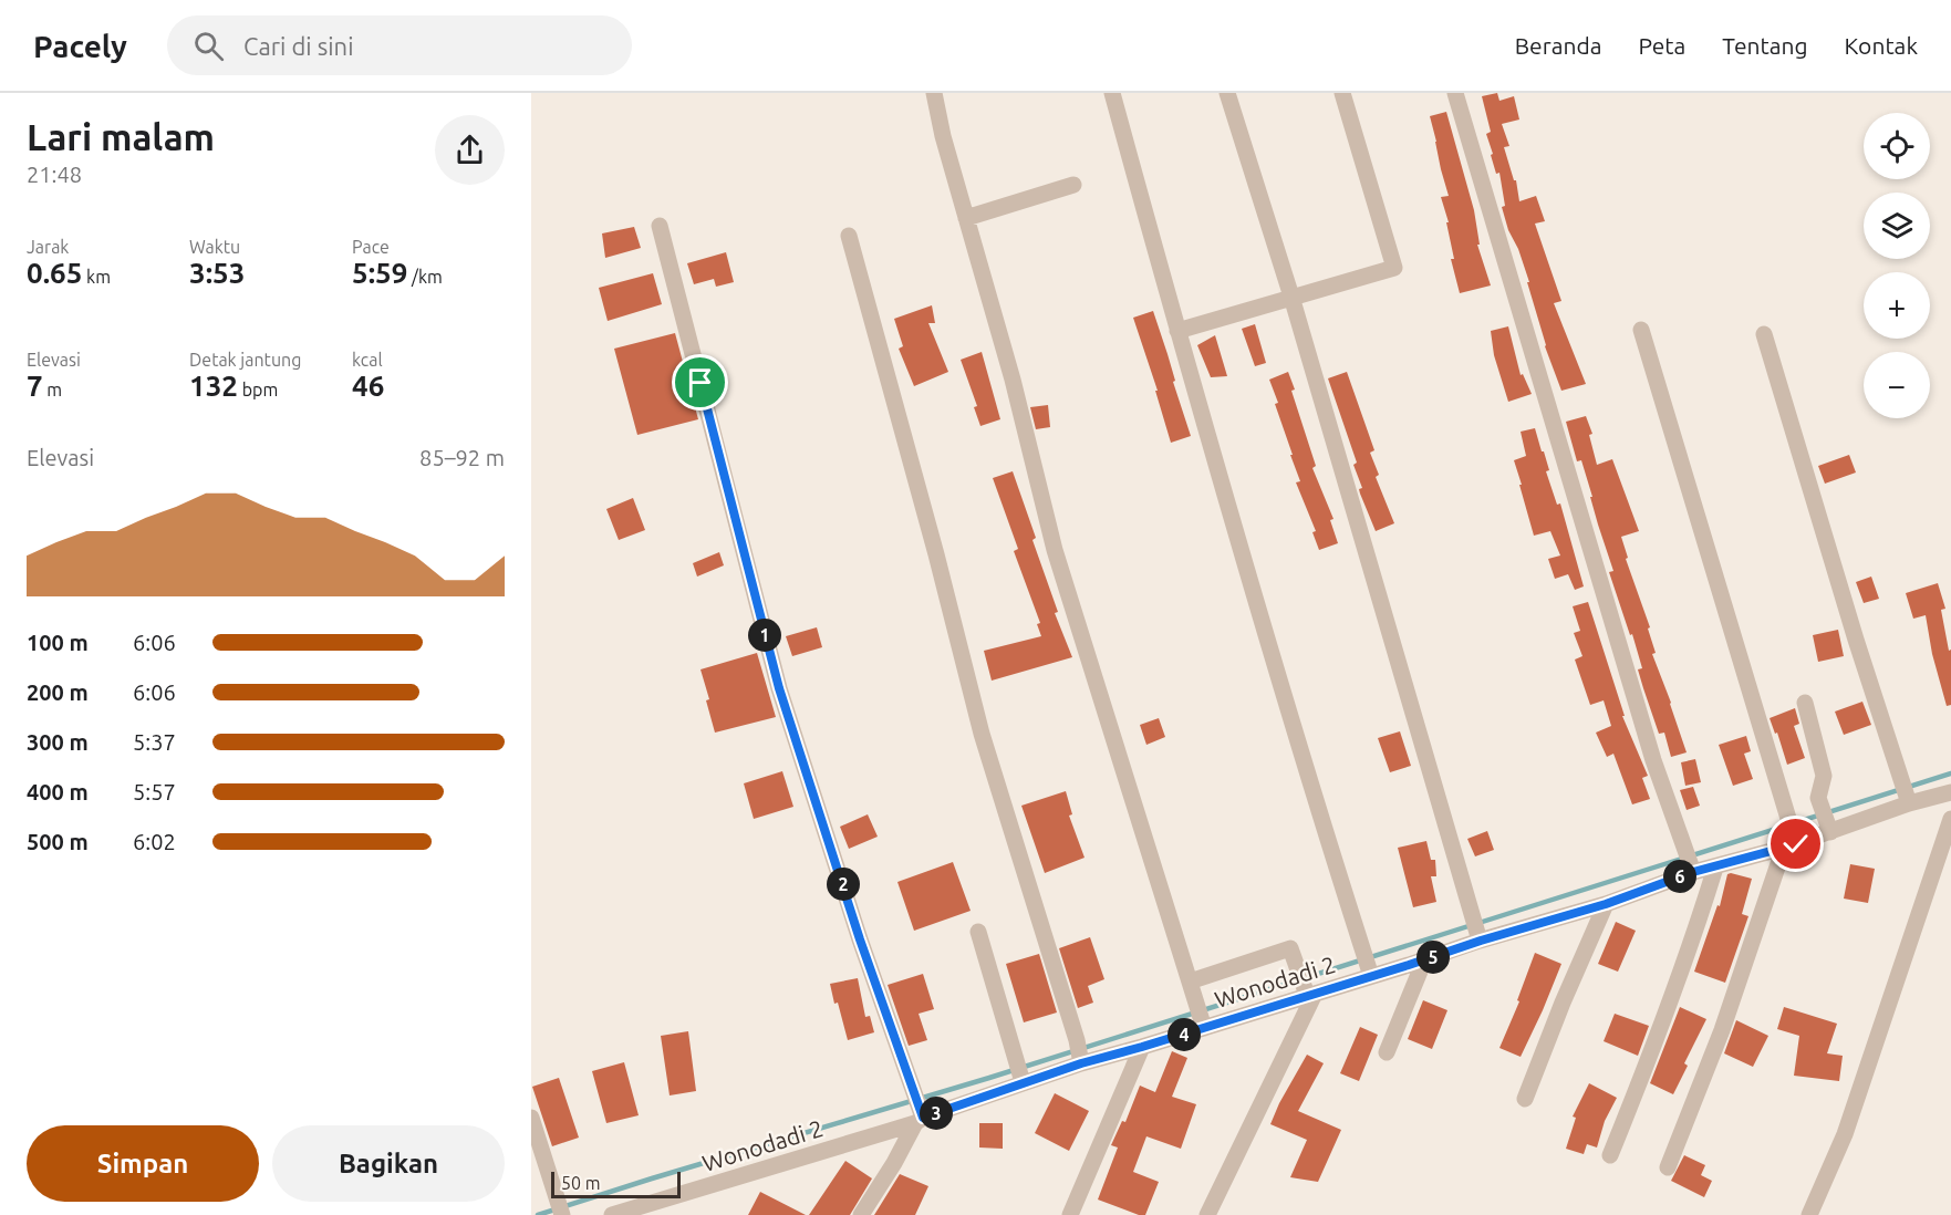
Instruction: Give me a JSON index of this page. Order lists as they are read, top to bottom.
{
  "streets": {
    "street": ["Wonodadi 2"]
  },
  "scale_bar": "50 m",
  "page": {
    "header": "Pacely",
    "search": "Cari di sini",
    "nav": [
      "Beranda",
      "Peta",
      "Tentang",
      "Kontak"
    ],
    "heading": ["Lari malam", "21:48"],
    "map_buttons": ["+", "−"],
    "stats": [
      ["Jarak", "0.65 km"],
      ["Waktu", "3:53"],
      ["Pace", "5:59 /km"],
      ["Elevasi", "7 m"],
      ["Detak jantung", "132 bpm"],
      ["kcal", "46"]
    ],
    "chart": ["Elevasi", "85–92 m"],
    "list": [
      {
        "name": "100 m",
        "note": "6:06"
      },
      {
        "name": "200 m",
        "note": "6:06"
      },
      {
        "name": "300 m",
        "note": "5:37"
      },
      {
        "name": "400 m",
        "note": "5:57"
      },
      {
        "name": "500 m",
        "note": "6:02"
      }
    ],
    "pins": [
      "1",
      "6",
      "2",
      "5",
      "4",
      "3"
    ],
    "buttons": ["Simpan", "Bagikan"],
    "scale": "50 m"
  }
}
